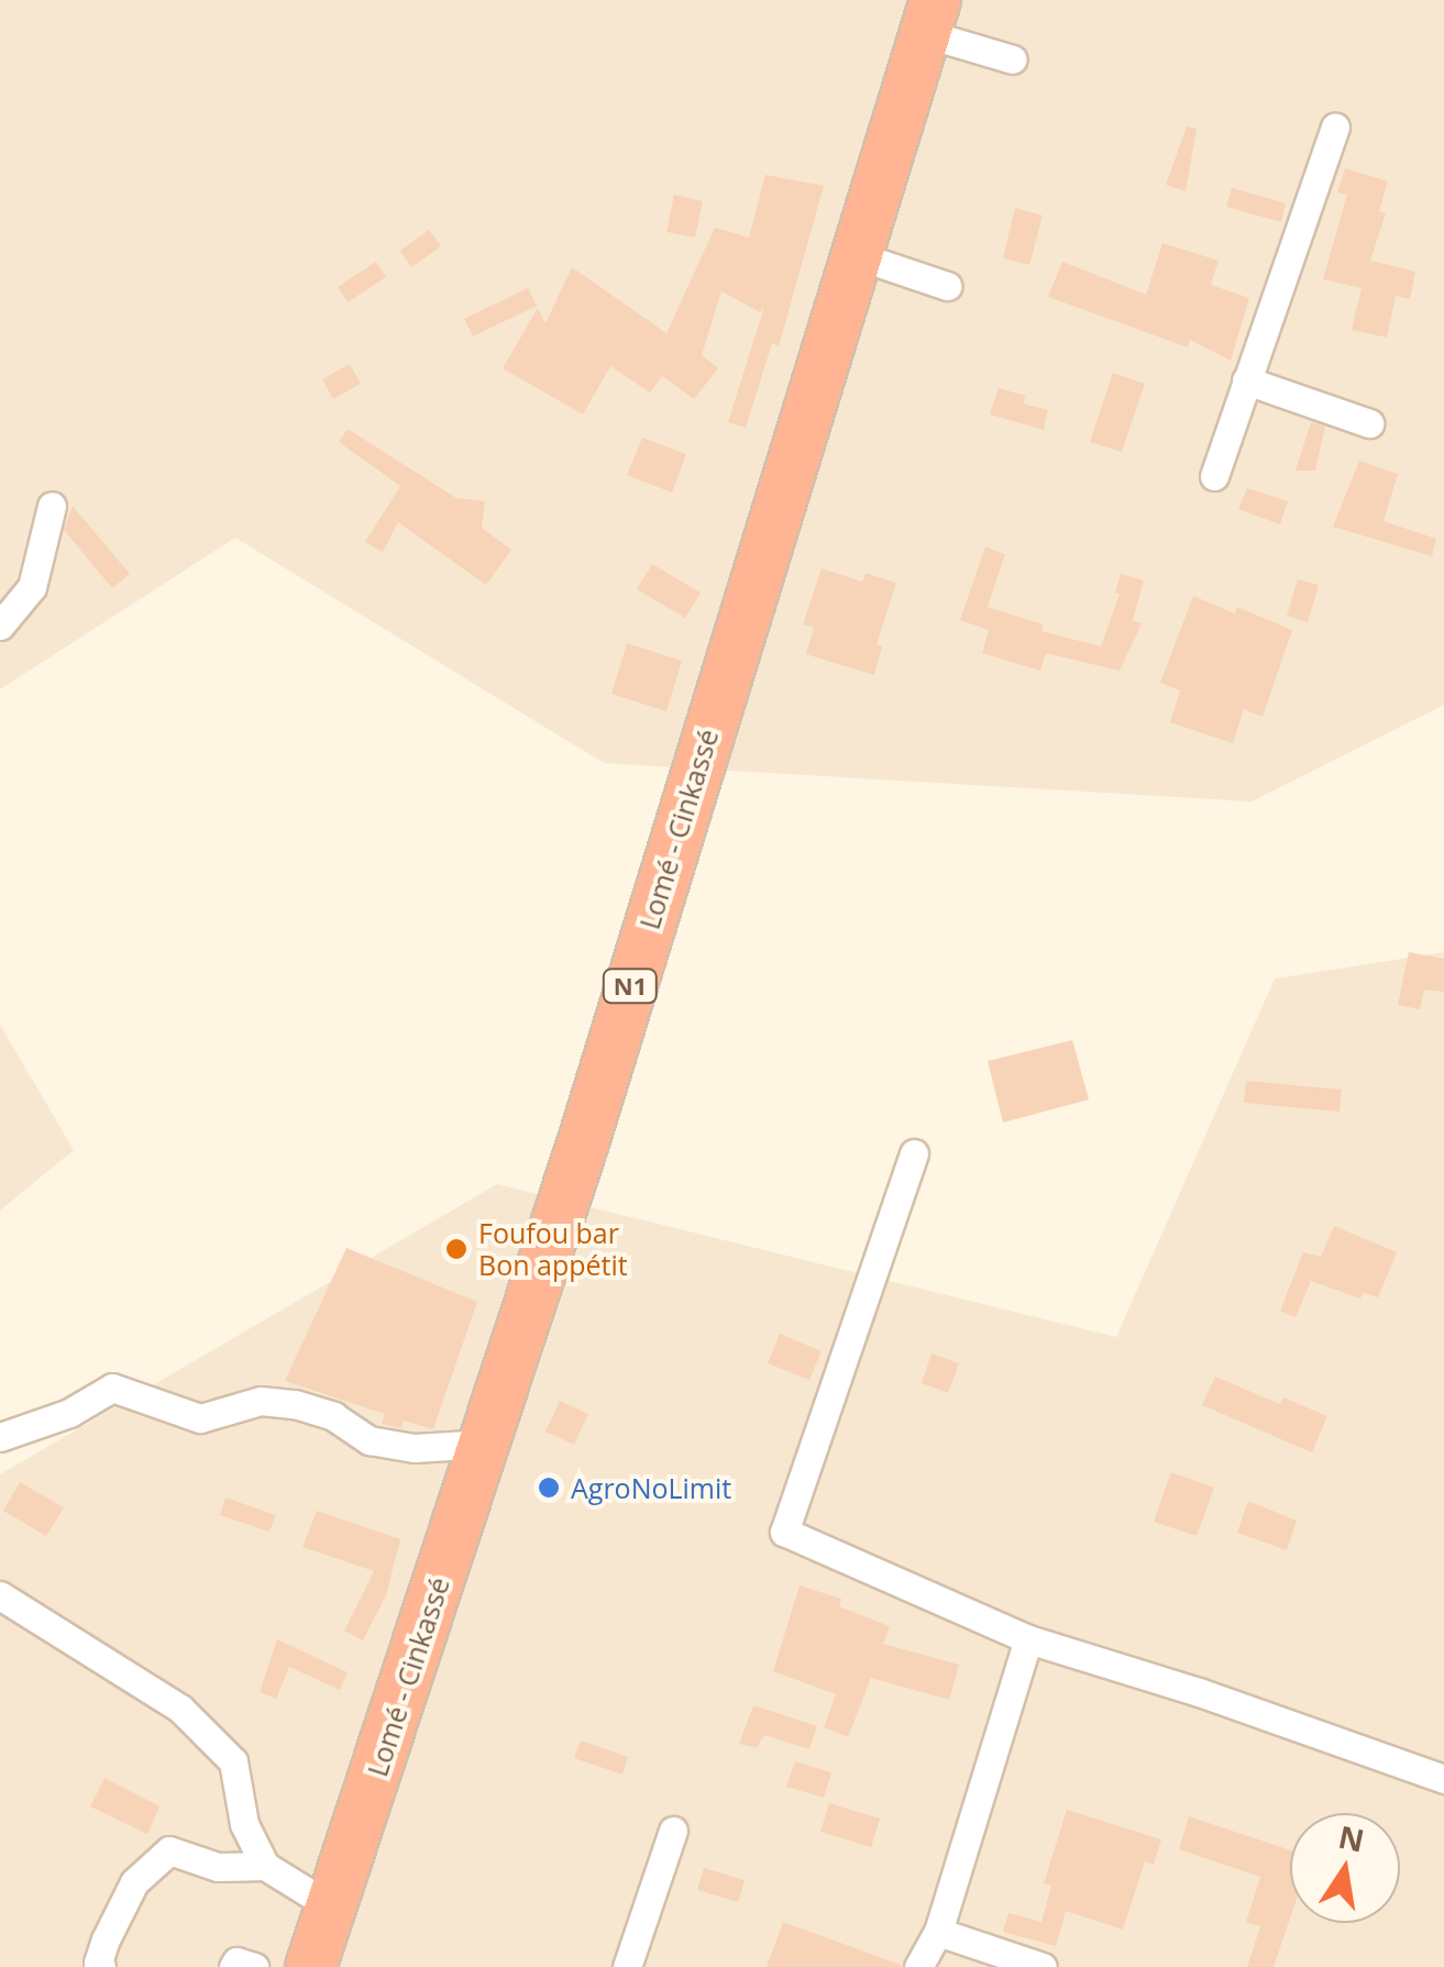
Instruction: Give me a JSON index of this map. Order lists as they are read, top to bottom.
{
  "streets": {
    "highway": ["Lomé - Cinkassé", "N1"]
  },
  "places": ["Foufou bar Bon appétit", "AgroNoLimit"],
  "north": "top"
}
